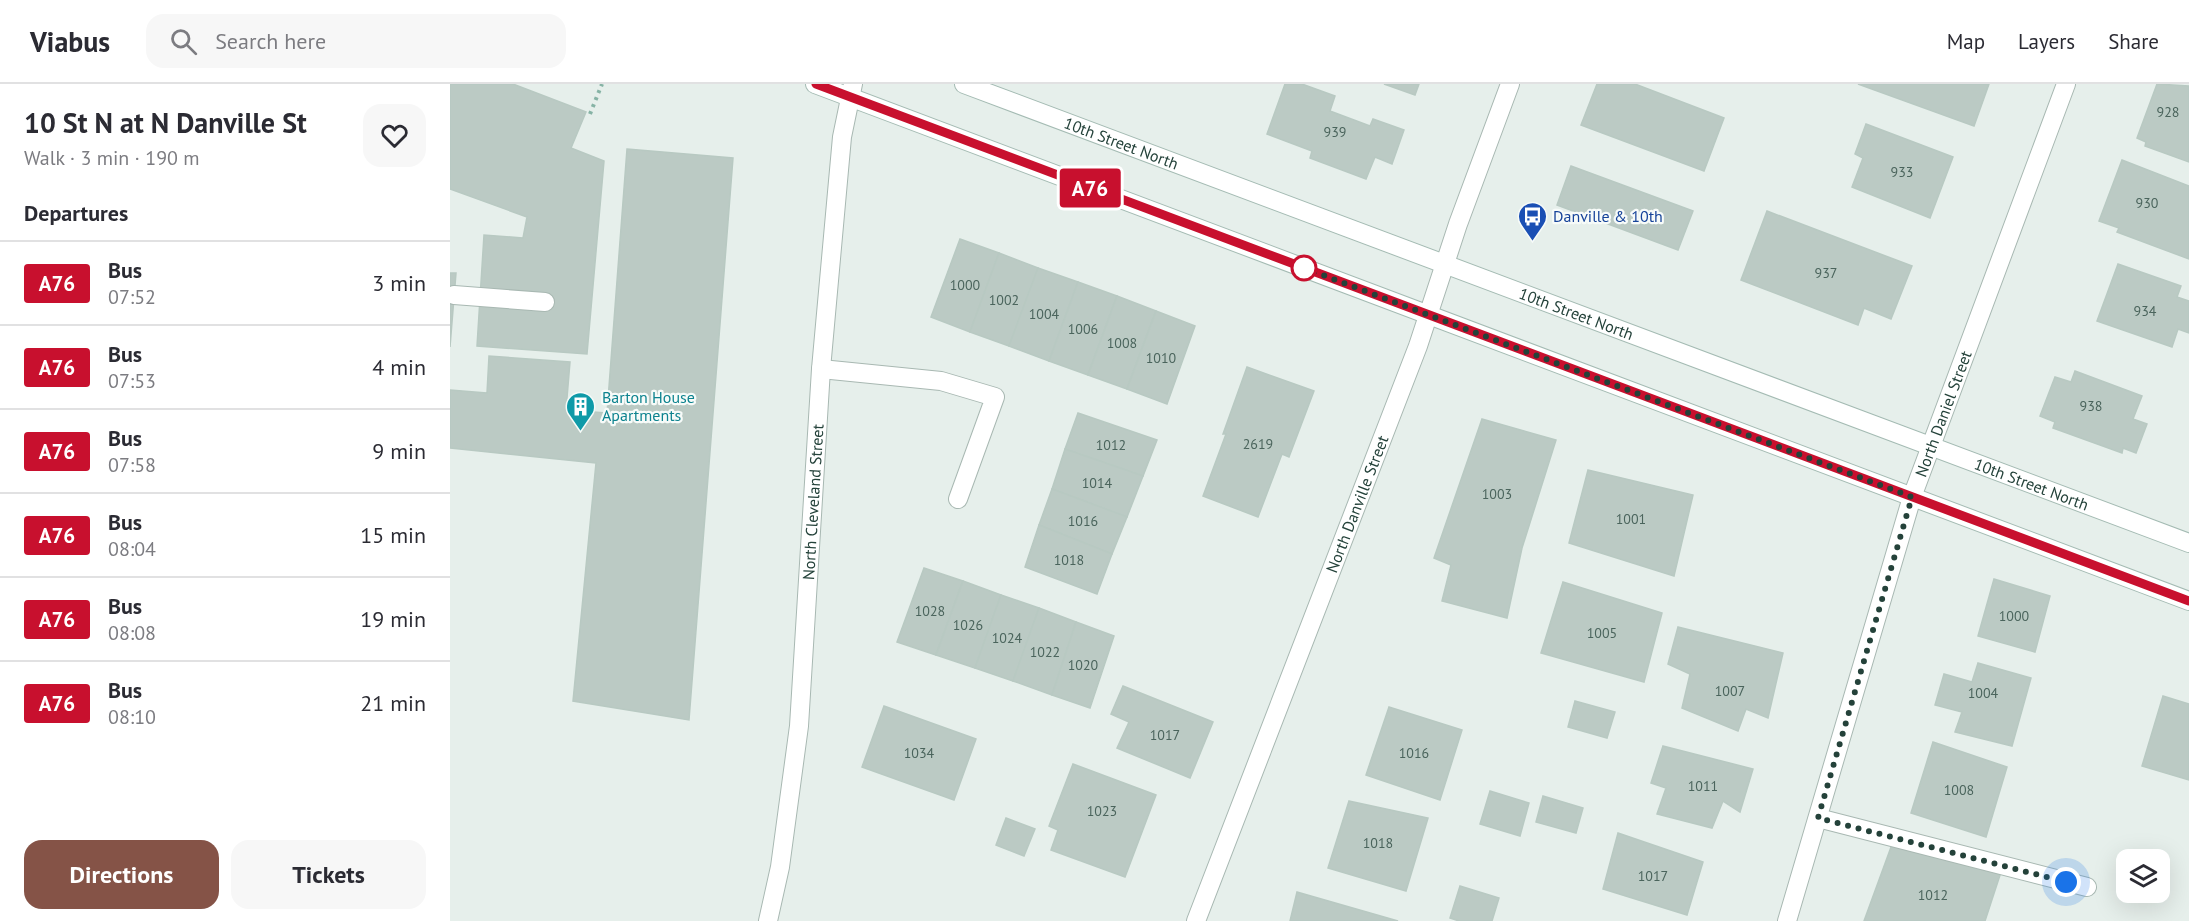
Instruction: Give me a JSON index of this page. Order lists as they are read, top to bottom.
{
  "streets": {
    "main road": [
      "10th Street North",
      "North Daniel Street",
      "North Cleveland Street",
      "North Danville Street"
    ]
  },
  "crossings": [
    ["10th Street North", "North Daniel Street"],
    ["10th Street North", "North Danville Street"]
  ],
  "places": {
    "bus stop": ["Danville & 10th"],
    "building": ["Barton House Apartments"]
  },
  "lines": ["bus line A76"],
  "house_numbers": [
    "928",
    "939",
    "933",
    "930",
    "937",
    "1000",
    "1002",
    "934",
    "1004",
    "1006",
    "1008",
    "1010",
    "938",
    "2619",
    "1012",
    "1014",
    "1003",
    "1001",
    "1016",
    "1018",
    "1028",
    "1000",
    "1026",
    "1005",
    "1024",
    "1022",
    "1020",
    "1007",
    "1004",
    "1017",
    "1034",
    "1016",
    "1011",
    "1008",
    "1023",
    "1018",
    "1017",
    "1012"
  ],
  "page": {
    "header": "Viabus",
    "search": "Search here",
    "nav": ["Map", "Layers", "Share"],
    "heading": [
      ["10 St N at N Danville St", "Walk · 3 min · 190 m"],
      "Departures"
    ],
    "on_map": "A76",
    "list": [
      {
        "mark": "A76",
        "name": "Bus",
        "note": "07:52",
        "value": "3 min"
      },
      {
        "mark": "A76",
        "name": "Bus",
        "note": "07:53",
        "value": "4 min"
      },
      {
        "mark": "A76",
        "name": "Bus",
        "note": "07:58",
        "value": "9 min"
      },
      {
        "mark": "A76",
        "name": "Bus",
        "note": "08:04",
        "value": "15 min"
      },
      {
        "mark": "A76",
        "name": "Bus",
        "note": "08:08",
        "value": "19 min"
      },
      {
        "mark": "A76",
        "name": "Bus",
        "note": "08:10",
        "value": "21 min"
      }
    ],
    "buttons": ["Directions", "Tickets"]
  }
}
